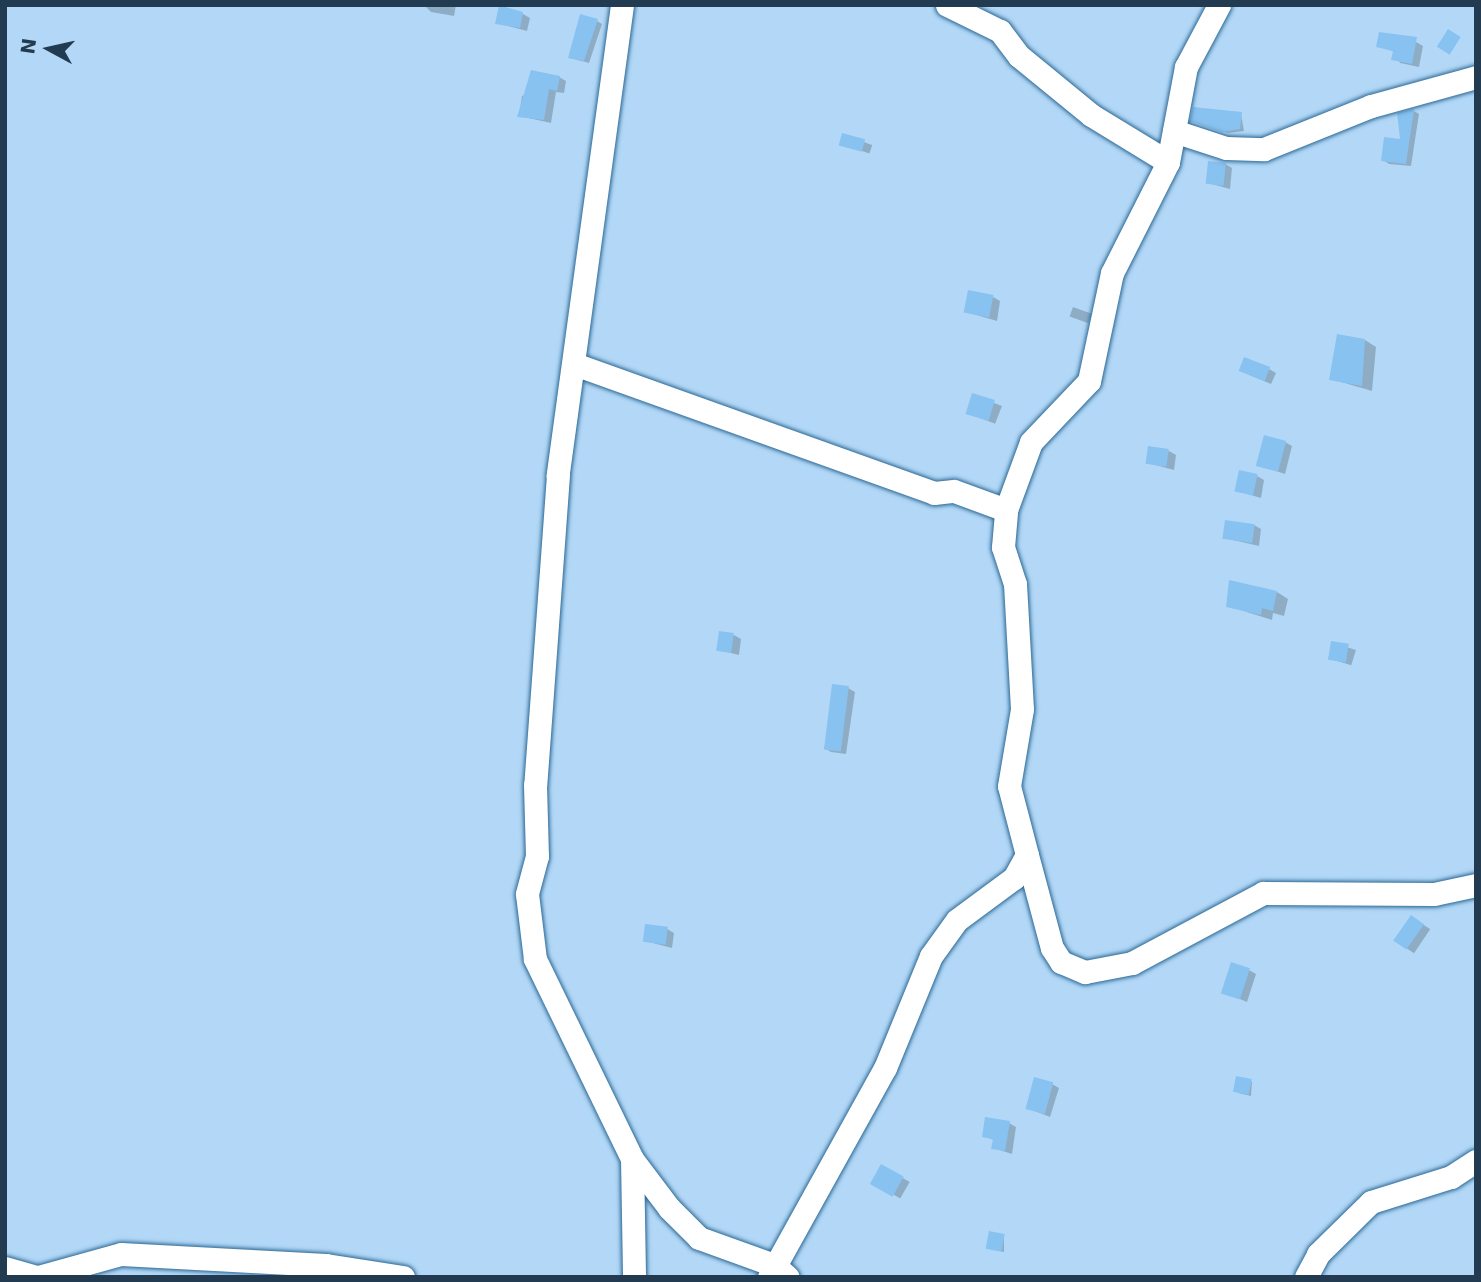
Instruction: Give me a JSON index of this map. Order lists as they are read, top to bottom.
{
  "north": "left"
}
